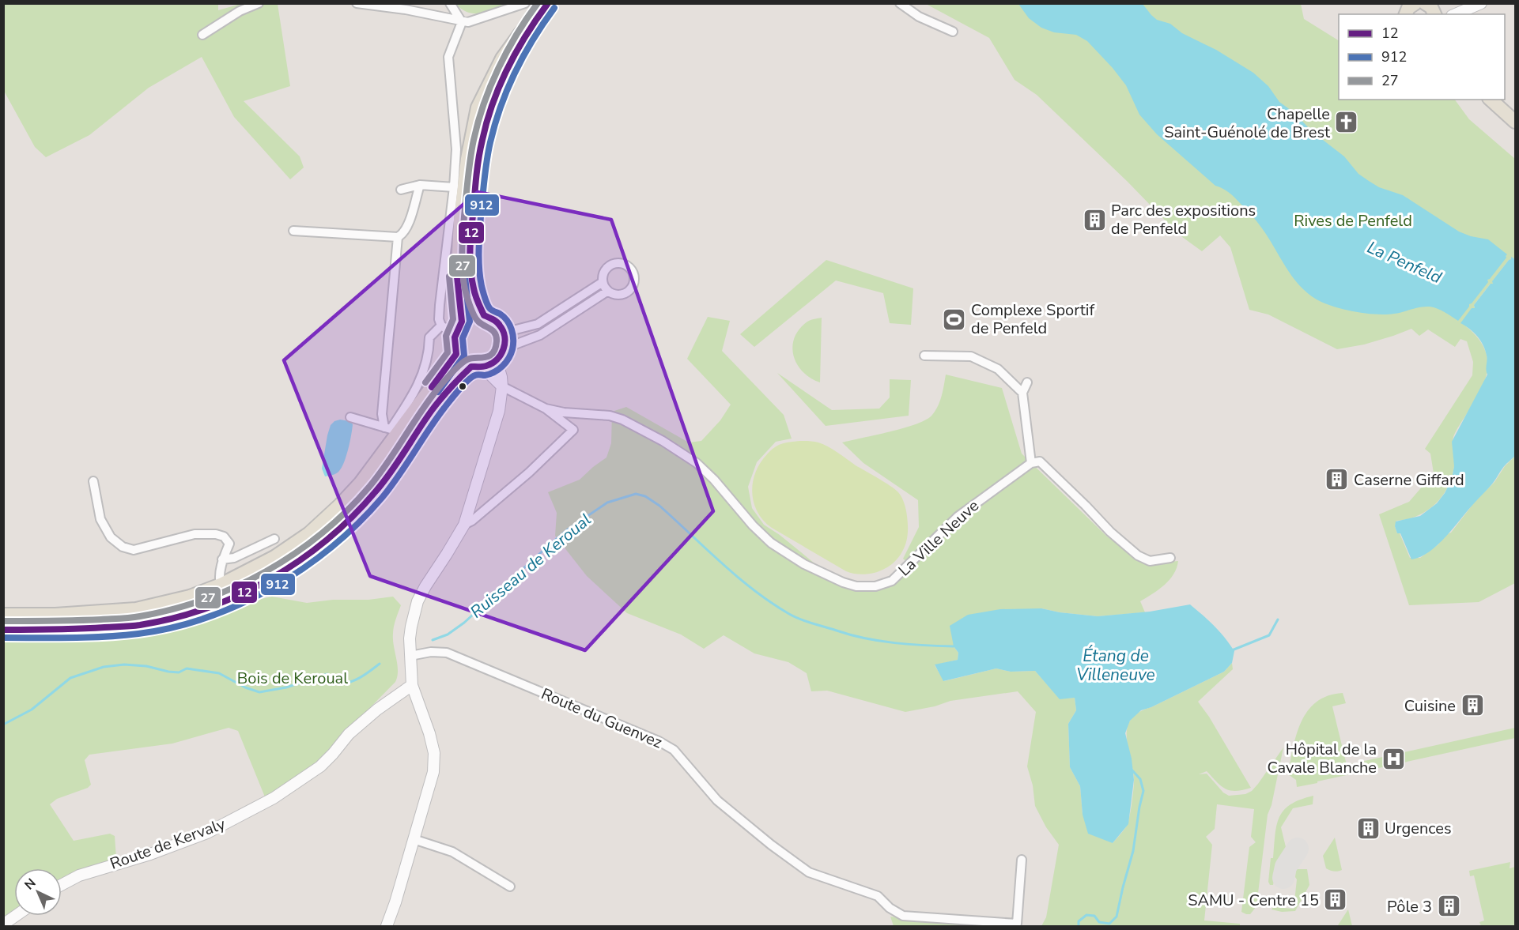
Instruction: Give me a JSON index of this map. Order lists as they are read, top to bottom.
{
  "streets": {
    "street": ["La Ville Neuve", "Route du Guenvez", "Route de Kervaly"]
  },
  "water": ["La Penfeld", "Ruisseau de Keroual", "Étang de Villeneuve"],
  "parks": ["Rives de Penfeld", "Bois de Keroual"],
  "places": {
    "church": ["Chapelle Saint-Guénolé de Brest"],
    "building": [
      "Parc des expositions de Penfeld",
      "Caserne Giffard",
      "Cuisine",
      "Urgences",
      "SAMU - Centre 15",
      "Pôle 3"
    ],
    "sports": ["Complexe Sportif de Penfeld"],
    "hospital": ["Hôpital de la Cavale Blanche"]
  },
  "lines": ["transit line 12", "transit line 27", "transit line 912"],
  "legend": ["12", "912", "27"],
  "north": "top left"
}
